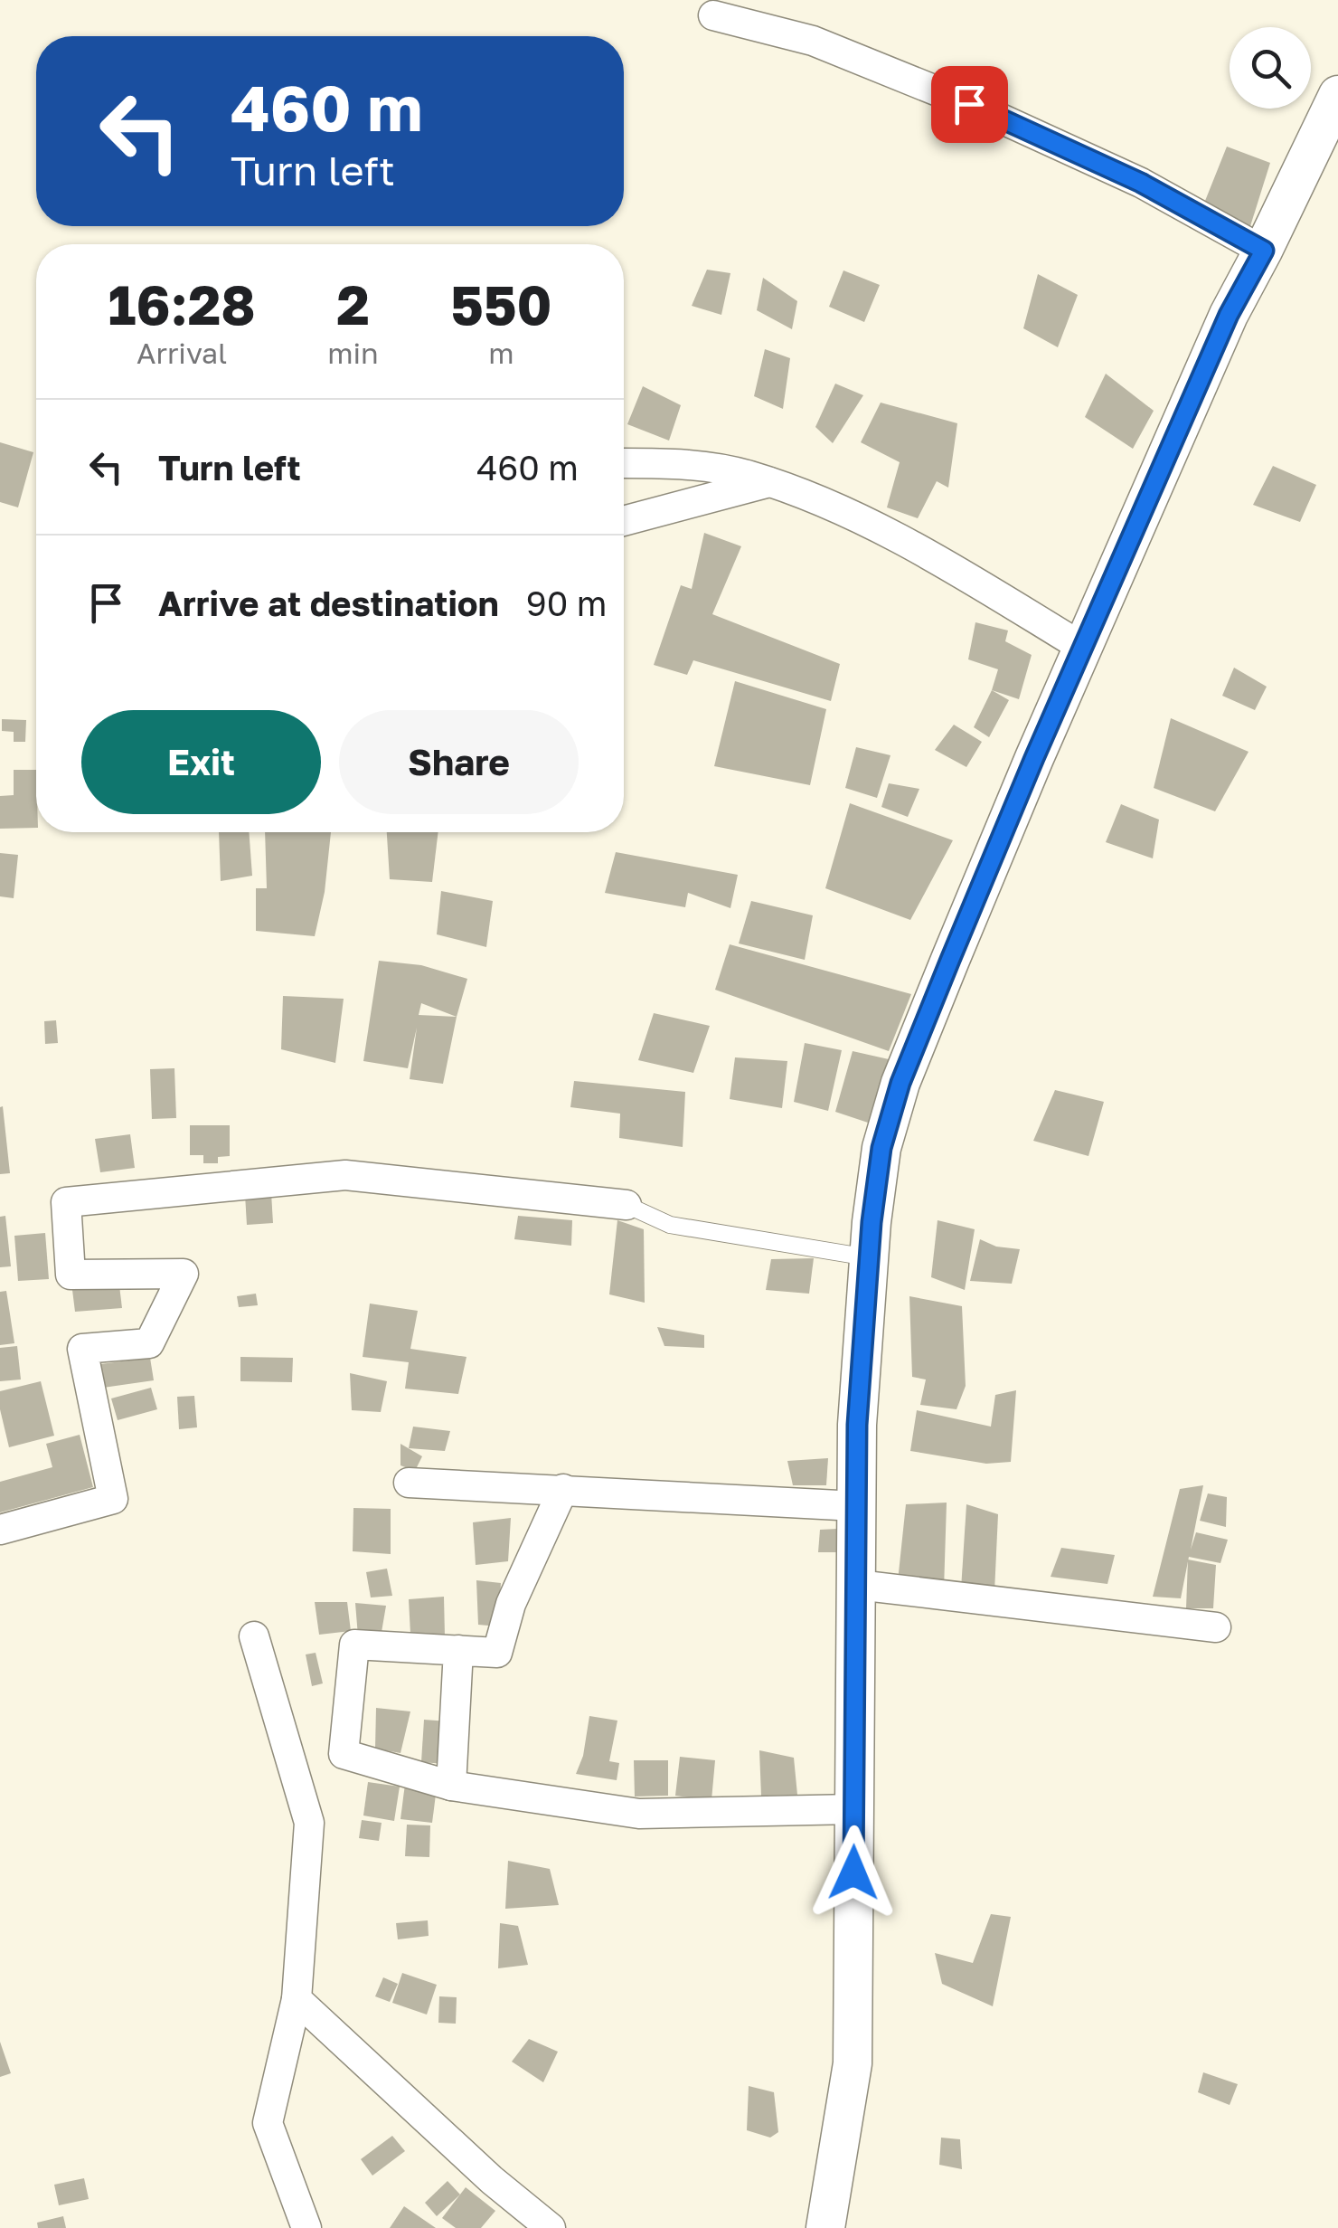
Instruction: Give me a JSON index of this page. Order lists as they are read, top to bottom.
{
  "page": {
    "turn": ["460 m", "Turn left"],
    "eta": [
      "16:28",
      "Arrival",
      "2",
      "min",
      "550",
      "m"
    ],
    "list": [
      {
        "name": "Turn left",
        "value": "460 m"
      },
      {
        "name": "Arrive at destination",
        "value": "90 m"
      }
    ],
    "buttons": ["Exit", "Share"]
  }
}
